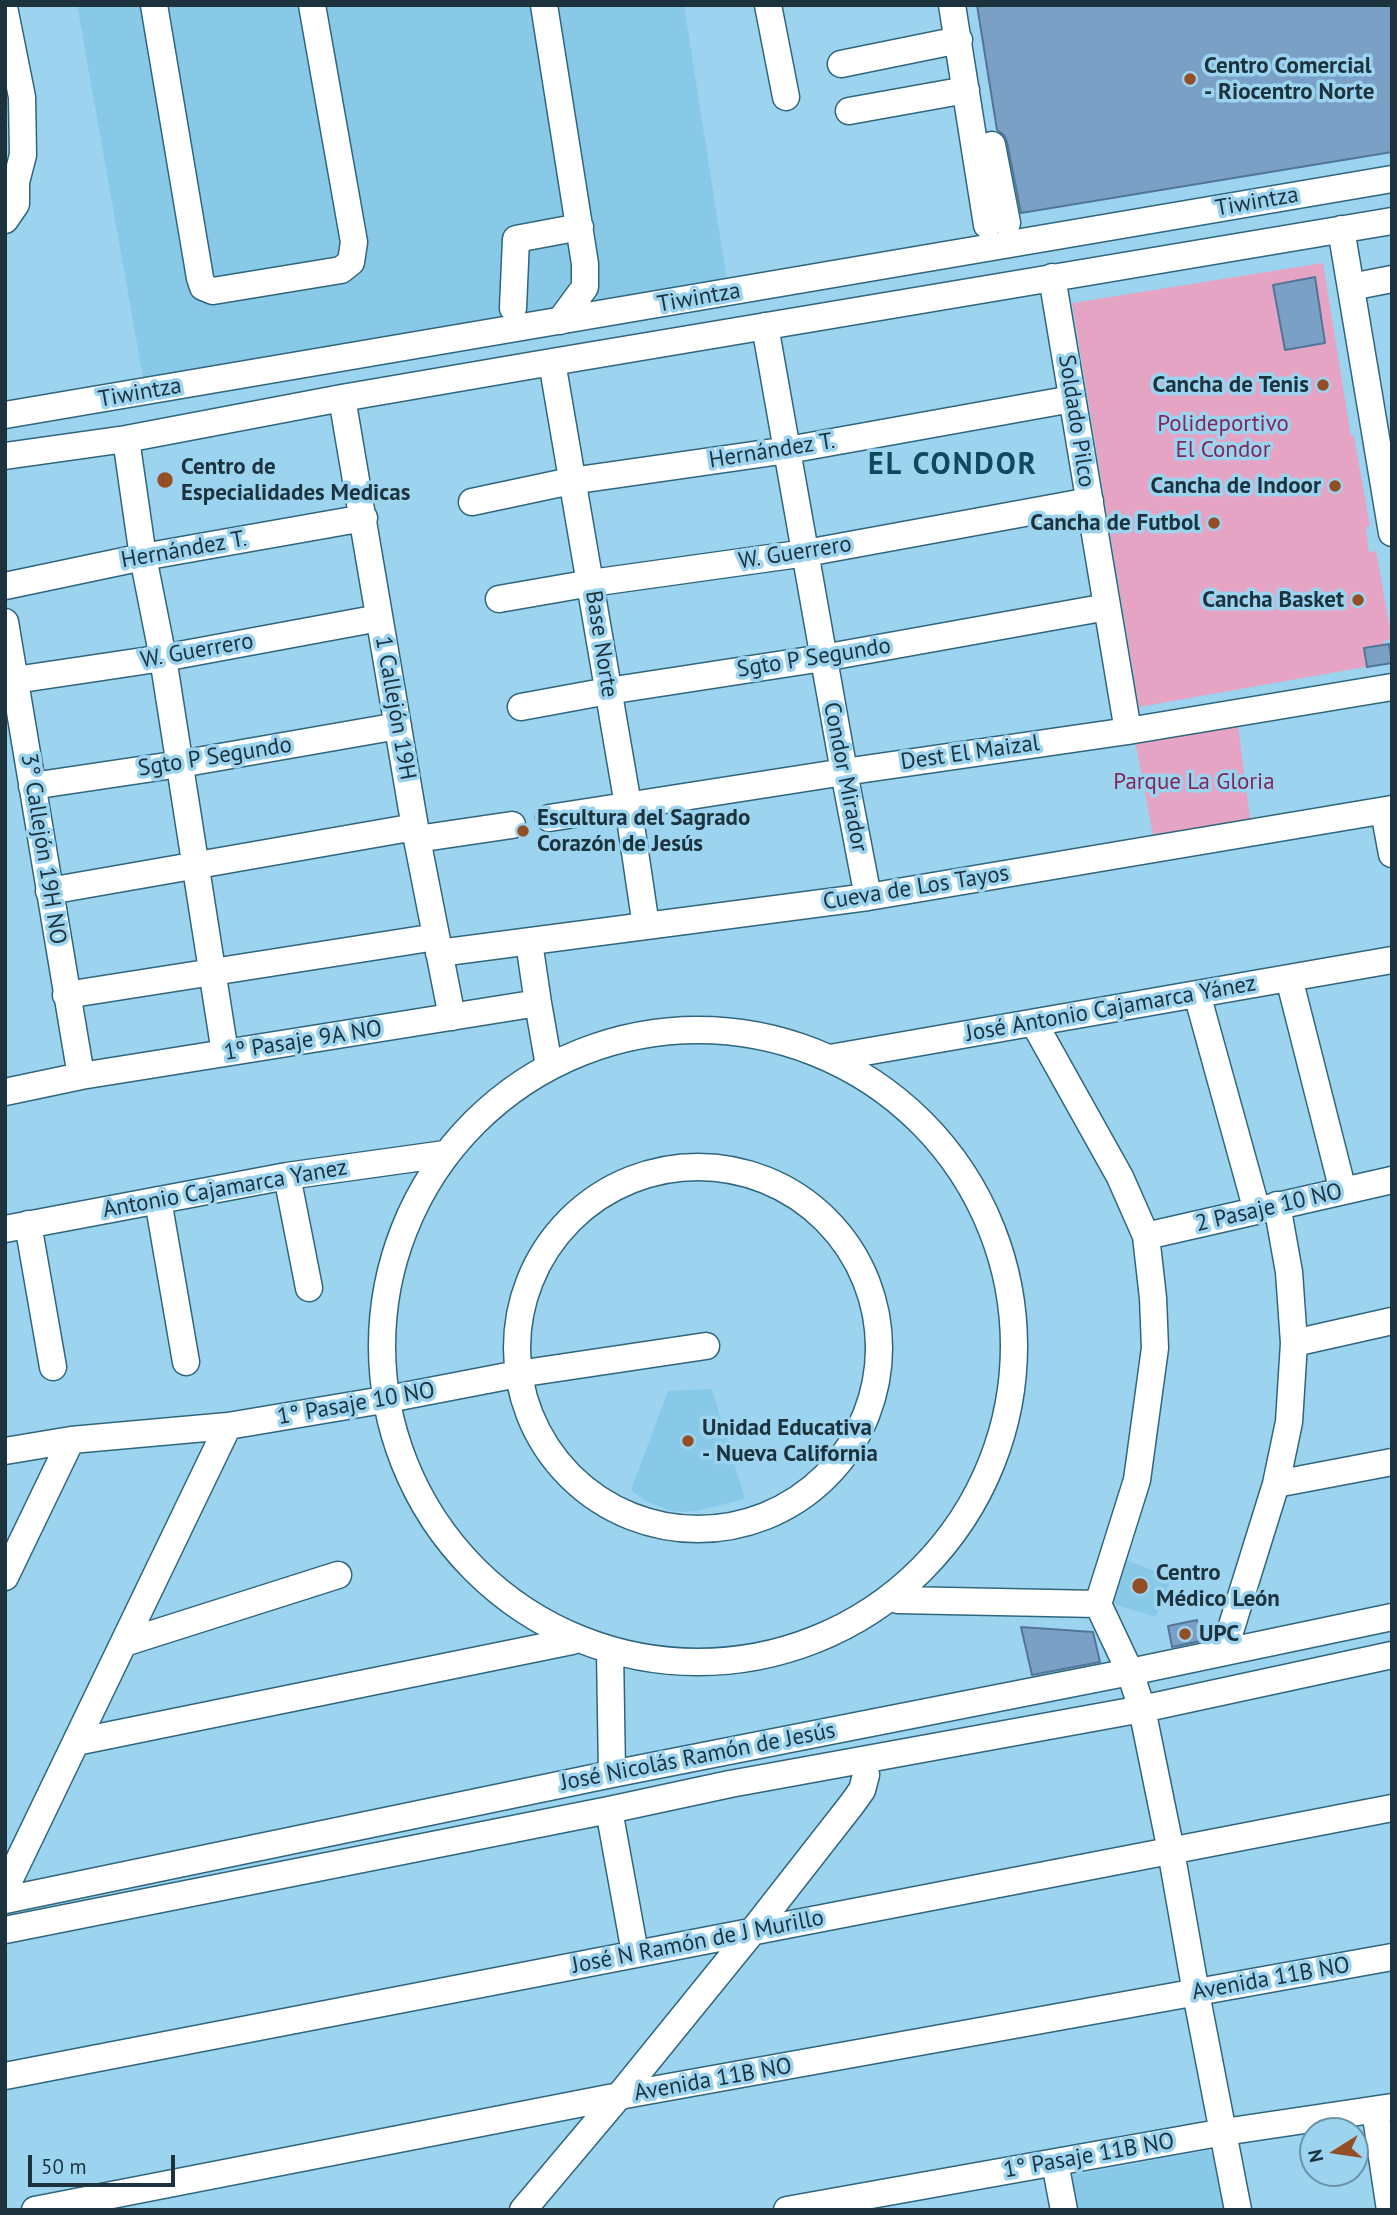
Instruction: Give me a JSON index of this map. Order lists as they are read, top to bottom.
{
  "streets": {
    "street": [
      "Tiwintza",
      "Soldado Pilco",
      "Hernández T.",
      "W. Guerrero",
      "Base Norte",
      "Sgto P Segundo",
      "1 Callejón 19H",
      "Dest El Maizal",
      "Condor Mirador",
      "3° Callejón 19H NO",
      "Cueva de Los Tayos",
      "José Antonio Cajamarca Yánez",
      "1º Pasaje 9A NO",
      "Antonio Cajamarca Yanez",
      "2 Pasaje 10 NO",
      "1° Pasaje 10 NO",
      "José Nicolás Ramón de Jesús",
      "José N Ramón de J Murillo",
      "Avenida 11B NO",
      "1° Pasaje 11B NO"
    ]
  },
  "crossings": [
    ["Tiwintza", "Soldado Pilco"],
    ["Tiwintza", "Base Norte"],
    ["Tiwintza", "1 Callejón 19H"],
    ["Tiwintza", "Condor Mirador"],
    ["Soldado Pilco", "Hernández T."],
    ["Soldado Pilco", "W. Guerrero"],
    ["Soldado Pilco", "Sgto P Segundo"],
    ["Soldado Pilco", "Dest El Maizal"],
    ["Hernández T.", "Base Norte"],
    ["Hernández T.", "1 Callejón 19H"],
    ["Hernández T.", "Condor Mirador"],
    ["W. Guerrero", "Base Norte"],
    ["W. Guerrero", "1 Callejón 19H"],
    ["W. Guerrero", "Condor Mirador"],
    ["W. Guerrero", "3° Callejón 19H NO"],
    ["Base Norte", "Sgto P Segundo"],
    ["Base Norte", "Dest El Maizal"],
    ["Base Norte", "Cueva de Los Tayos"],
    ["Sgto P Segundo", "1 Callejón 19H"],
    ["Sgto P Segundo", "Condor Mirador"],
    ["Sgto P Segundo", "3° Callejón 19H NO"],
    ["1 Callejón 19H", "Cueva de Los Tayos"],
    ["1 Callejón 19H", "1º Pasaje 9A NO"],
    ["Dest El Maizal", "Condor Mirador"],
    ["Condor Mirador", "Cueva de Los Tayos"],
    ["3° Callejón 19H NO", "Cueva de Los Tayos"],
    ["3° Callejón 19H NO", "1º Pasaje 9A NO"]
  ],
  "districts": ["EL CONDOR"],
  "parks": ["Polideportivo El Condor", "Parque La Gloria"],
  "places": [
    "Centro Comercial - Riocentro Norte",
    "Cancha de Tenis",
    "Centro de Especialidades Medicas",
    "Cancha de Indoor",
    "Cancha de Futbol",
    "Cancha Basket",
    "Escultura del Sagrado Corazón de Jesús",
    "Unidad Educativa - Nueva California",
    "Centro Médico León",
    "UPC"
  ],
  "scale_bar": "50 m",
  "north": "left"
}
